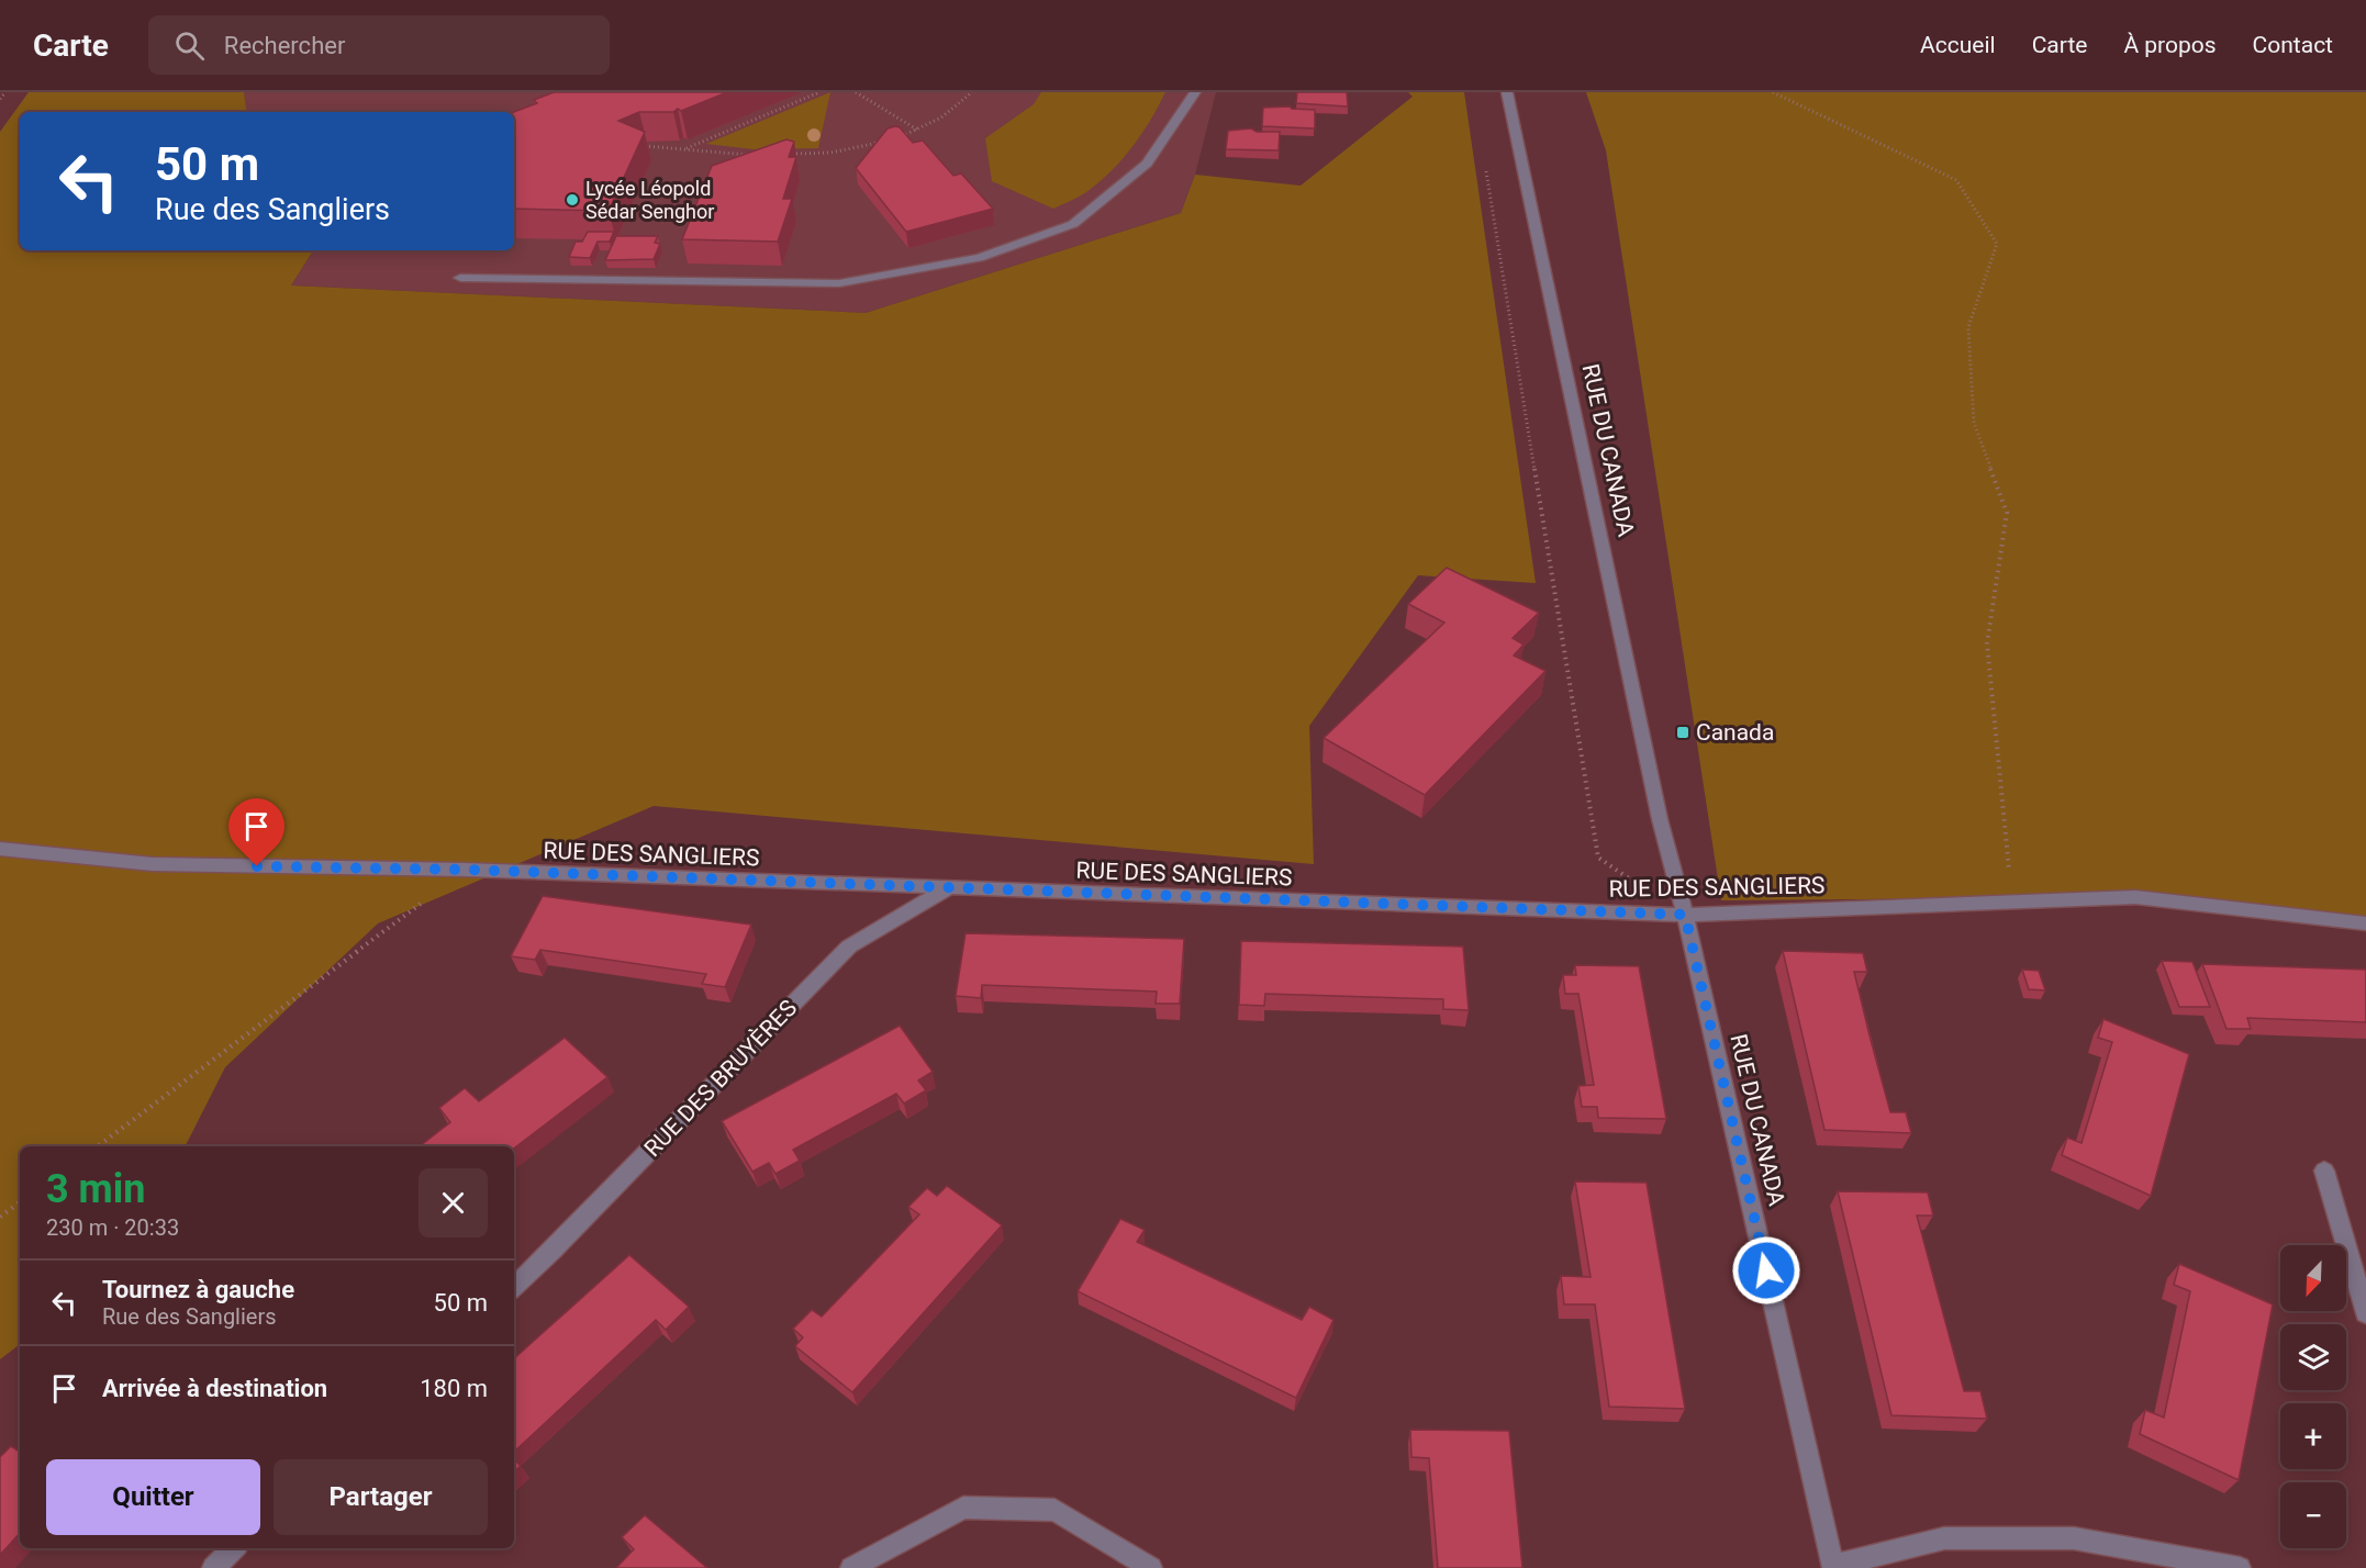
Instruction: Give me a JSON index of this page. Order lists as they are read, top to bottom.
{
  "streets": {
    "street": ["RUE DU CANADA", "RUE DES SANGLIERS", "RUE DES BRUYÈRES"]
  },
  "crossings": [
    ["RUE DU CANADA", "RUE DES SANGLIERS"],
    ["RUE DES SANGLIERS", "RUE DES BRUYÈRES"]
  ],
  "places": {
    "other": ["Lycée Léopold Sédar Senghor"],
    "transit": ["Canada"]
  },
  "north": "bottom left",
  "page": {
    "header": "Carte",
    "search": "Rechercher",
    "nav": [
      "Accueil",
      "Carte",
      "À propos",
      "Contact"
    ],
    "turn": ["50 m", "Rue des Sangliers"],
    "heading": ["3 min", "230 m · 20:33"],
    "map_buttons": ["+", "−"],
    "list": [
      {
        "name": "Tournez à gauche",
        "note": "Rue des Sangliers",
        "value": "50 m"
      },
      {
        "name": "Arrivée à destination",
        "value": "180 m"
      }
    ],
    "buttons": ["Quitter", "Partager"]
  }
}
